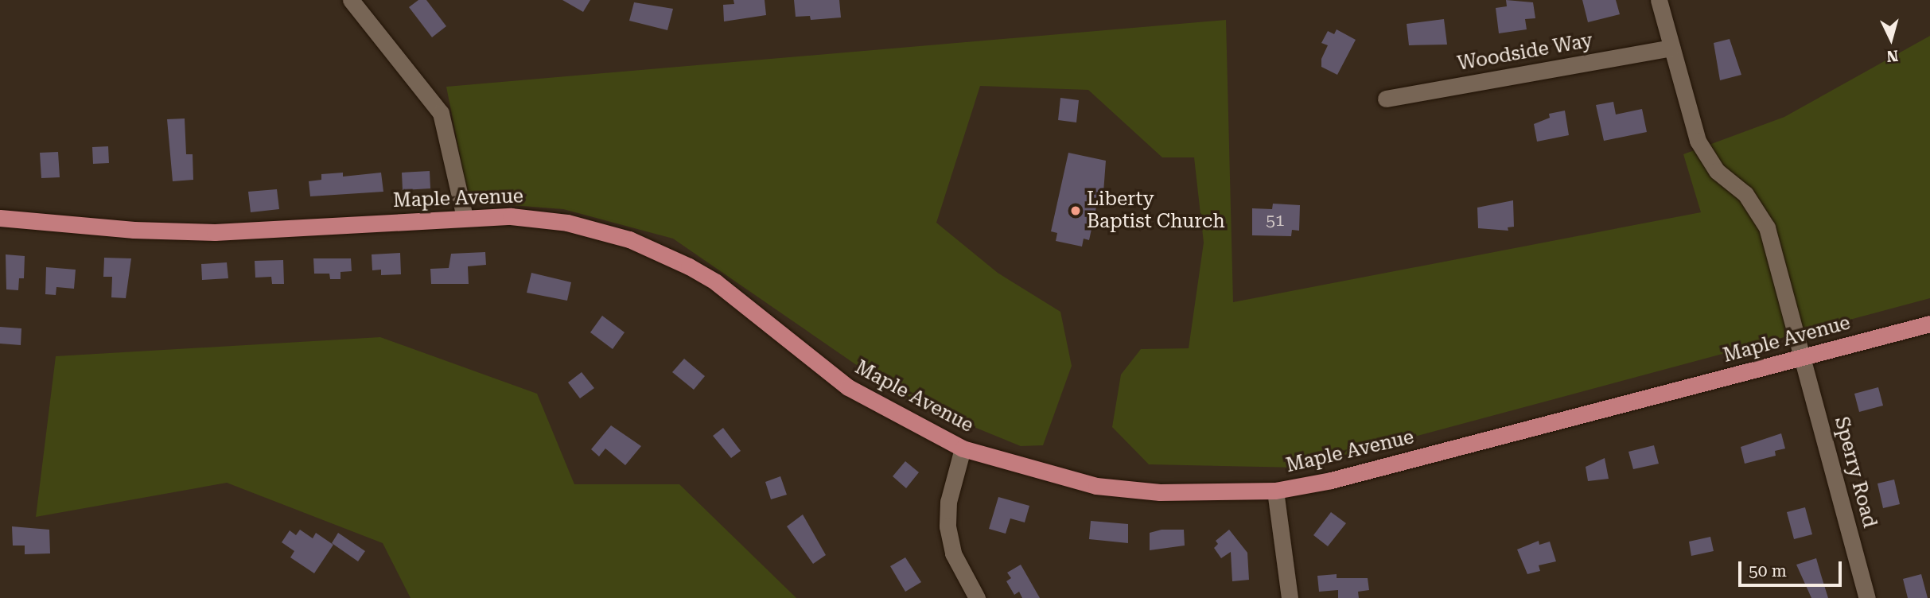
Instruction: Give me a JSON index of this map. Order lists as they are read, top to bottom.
{
  "streets": {
    "main road": ["Maple Avenue"],
    "street": ["Woodside Way", "Sperry Road"]
  },
  "crossings": [
    ["Woodside Way", "Sperry Road"],
    ["Maple Avenue", "Sperry Road"]
  ],
  "places": ["Liberty Baptist Church"],
  "house_numbers": ["51"],
  "scale_bar": "50 m",
  "north": "bottom"
}
